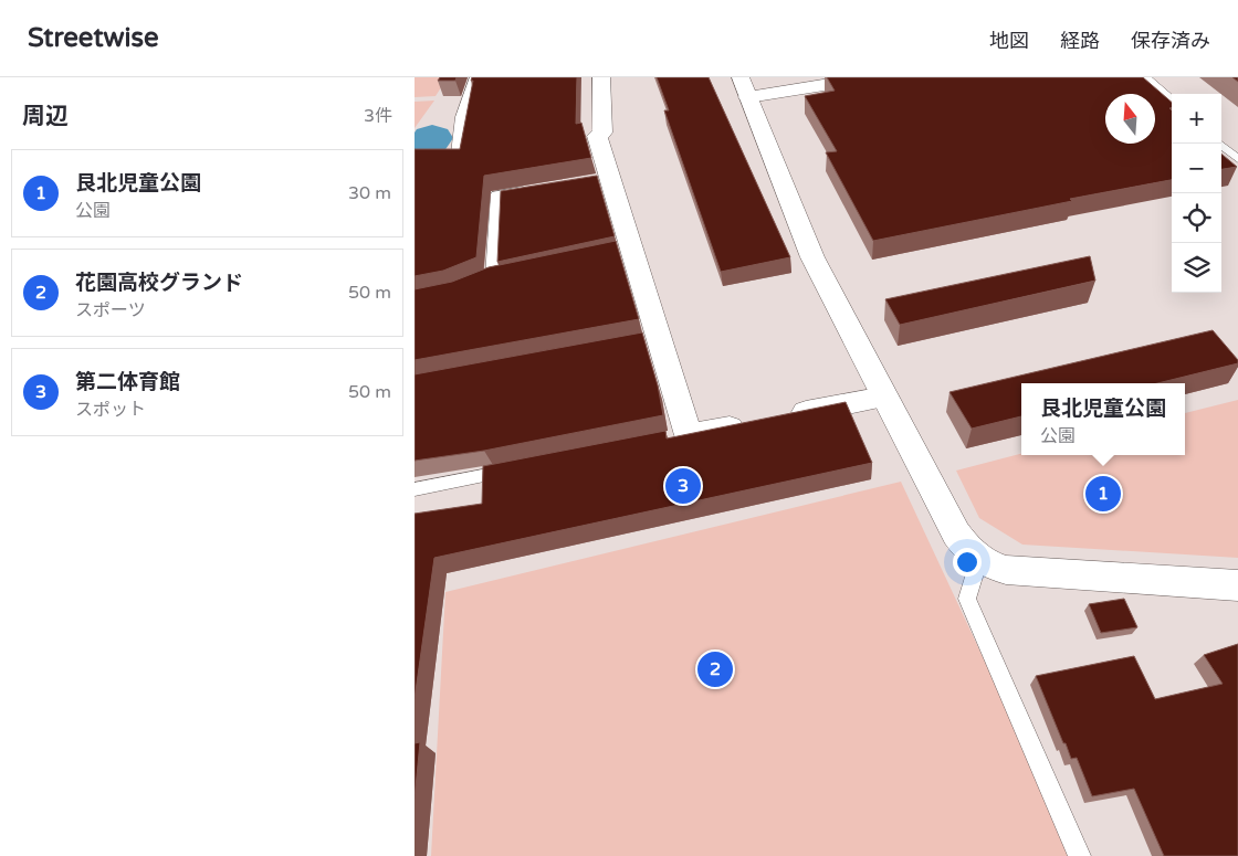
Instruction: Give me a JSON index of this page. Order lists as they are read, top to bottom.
{
  "north": "top",
  "page": {
    "header": "Streetwise",
    "nav": ["地図", "経路", "保存済み"],
    "heading": ["周辺", "3件"],
    "map_buttons": ["+", "−"],
    "list": [
      {
        "mark": "1",
        "name": "艮北児童公園",
        "note": "公園",
        "value": "30 m"
      },
      {
        "mark": "2",
        "name": "花園高校グランド",
        "note": "スポーツ",
        "value": "50 m"
      },
      {
        "mark": "3",
        "name": "第二体育館",
        "note": "スポット",
        "value": "50 m"
      }
    ],
    "popup": ["艮北児童公園", "公園"],
    "pins": ["3", "1", "2"]
  }
}
